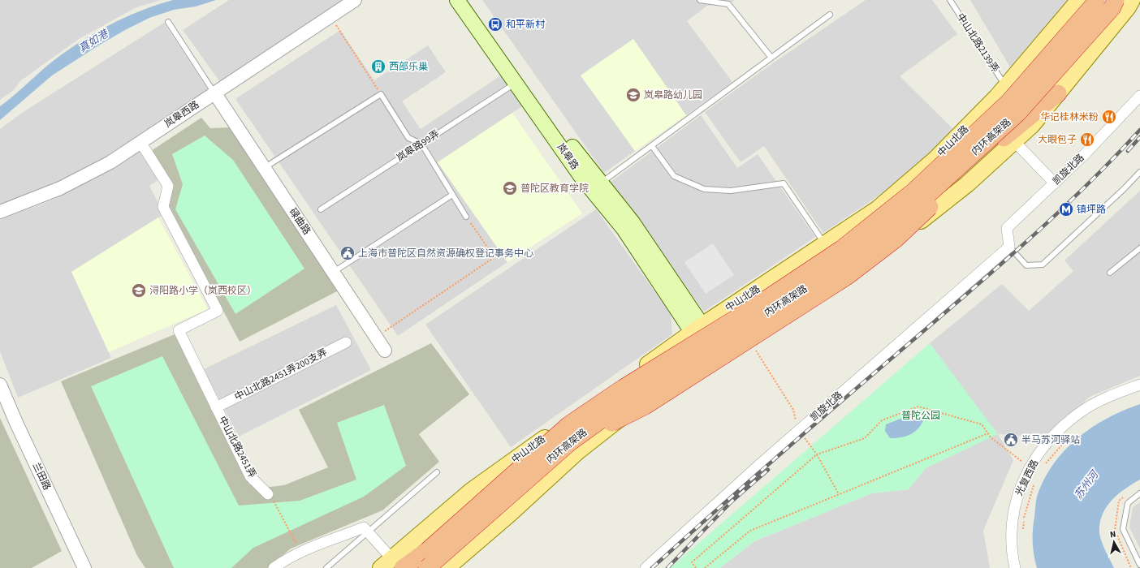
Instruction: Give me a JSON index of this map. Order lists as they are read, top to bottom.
{
  "streets": {
    "highway": ["内环高架路"],
    "main road": ["中山北路", "岚皋路"],
    "street": [
      "岚皋西路",
      "凯旋北路",
      "碌曲路",
      "中山北路2451弄200支弄",
      "中山北路2451弄",
      "兰田路",
      "光复西路"
    ],
    "lane": ["中山北路2139弄", "岚皋路99弄"]
  },
  "crossings": [
    ["中山北路2139弄", "中山北路"],
    ["岚皋西路", "碌曲路"],
    ["岚皋西路", "中山北路2451弄"],
    ["中山北路", "岚皋路"],
    ["岚皋路99弄", "岚皋路"],
    ["中山北路2451弄200支弄", "中山北路2451弄"]
  ],
  "water": ["真如港", "苏州河"],
  "parks": ["普陀公园"],
  "places": {
    "bus stop": ["和平新村"],
    "building": ["西部乐巢"],
    "school or university": ["岚皋路幼儿园", "普陀区教育学院", "浔阳路小学（岚西校区）"],
    "restaurant": ["华记桂林米粉", "大眼包子"],
    "metro station": ["镇坪路"],
    "public building": ["上海市普陀区自然资源确权登记事务中心", "半马苏河驿站"]
  },
  "north": "top"
}
